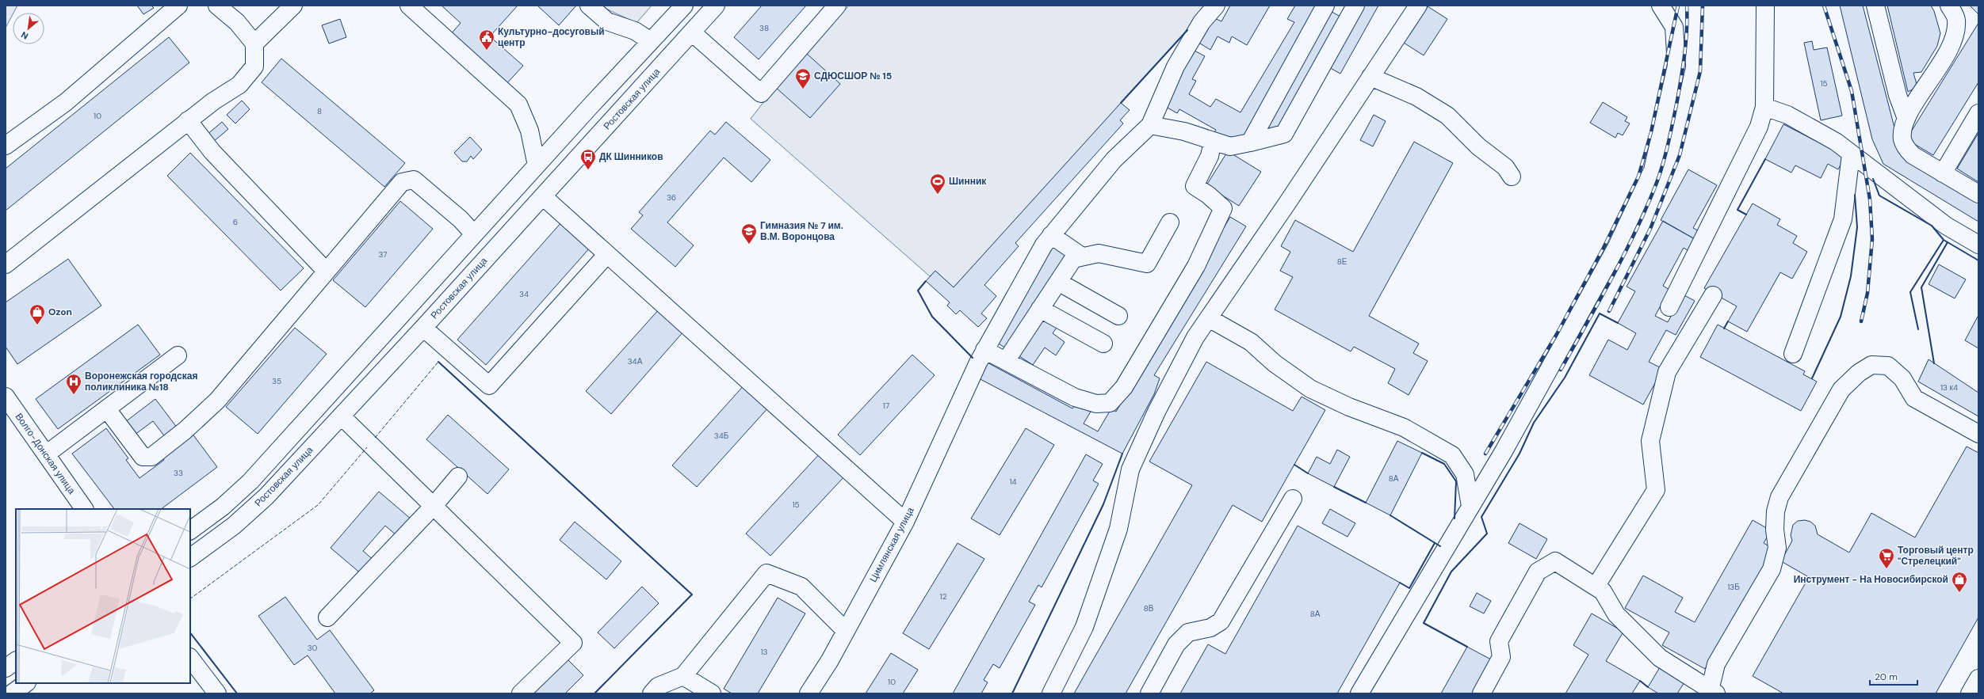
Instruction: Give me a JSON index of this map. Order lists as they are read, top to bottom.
{
  "streets": {
    "street": ["Ростовская улица", "Волго-Донская улица", "Цимлянская улица"]
  },
  "places": {
    "public building": ["Культурно-досуговый центр"],
    "school or university": ["СДЮСШОР № 15", "Гимназия № 7 им. В.М. Воронцова"],
    "bus stop": ["ДК Шинников"],
    "sports": ["Шинник"],
    "shop": ["Ozon", "Инструмент - На Новосибирской"],
    "hospital": ["Воронежская городская поликлиника №18"],
    "supermarket": ["Торговый центр \"Стрелецкий\""]
  },
  "house_numbers": [
    "38",
    "15",
    "8",
    "10",
    "36",
    "6",
    "37",
    "8Е",
    "34",
    "34А",
    "35",
    "13 к4",
    "17",
    "34Б",
    "33",
    "8А",
    "14",
    "15",
    "13Б",
    "12",
    "8В",
    "8А",
    "30",
    "13",
    "10"
  ],
  "scale_bar": "20 m",
  "north": "bottom left"
}
